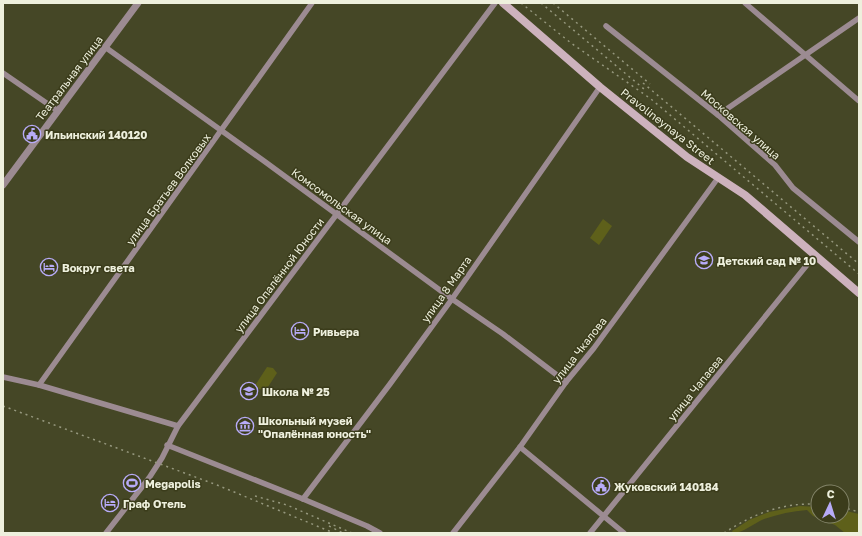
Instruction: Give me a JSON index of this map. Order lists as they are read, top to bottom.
{
  "streets": {
    "main road": ["Pravolineynaya Street"],
    "street": [
      "Театральная улица",
      "Московская улица",
      "улица Братьев Волковых",
      "Комсомольская улица",
      "улица Опалённой Юности",
      "улица 8 Марта",
      "улица Чкалова",
      "улица Чапаева"
    ]
  },
  "crossings": [
    ["Театральная улица", "Комсомольская улица"],
    ["Pravolineynaya Street", "улица 8 Марта"],
    ["Pravolineynaya Street", "улица Чкалова"],
    ["Pravolineynaya Street", "улица Чапаева"],
    ["улица Братьев Волковых", "Комсомольская улица"],
    ["Комсомольская улица", "улица Опалённой Юности"],
    ["Комсомольская улица", "улица 8 Марта"],
    ["Комсомольская улица", "улица Чкалова"]
  ],
  "places": {
    "public building": ["Ильинский 140120", "Жуковский 140184"],
    "school or university": ["Детский сад № 10", "Школа № 25"],
    "hotel": ["Вокруг света", "Ривьера", "Граф Отель"],
    "museum": ["Школьный музей \"Опалённая юность\""],
    "sports": ["Megapolis"]
  },
  "north": "top"
}
